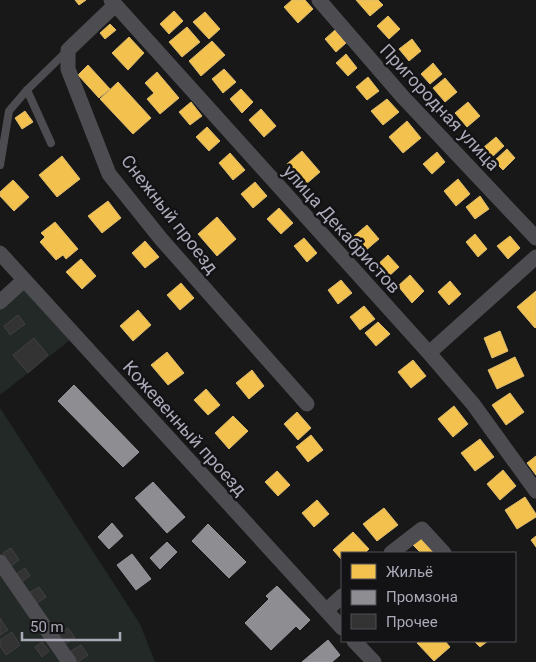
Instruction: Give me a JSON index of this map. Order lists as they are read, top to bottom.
{
  "streets": {
    "street": [
      "Пригородная улица",
      "Снежный проезд",
      "улица Декабристов",
      "Кожевенный проезд"
    ]
  },
  "legend": ["Жильё", "Промзона", "Прочее"],
  "scale_bar": "50 m"
}
